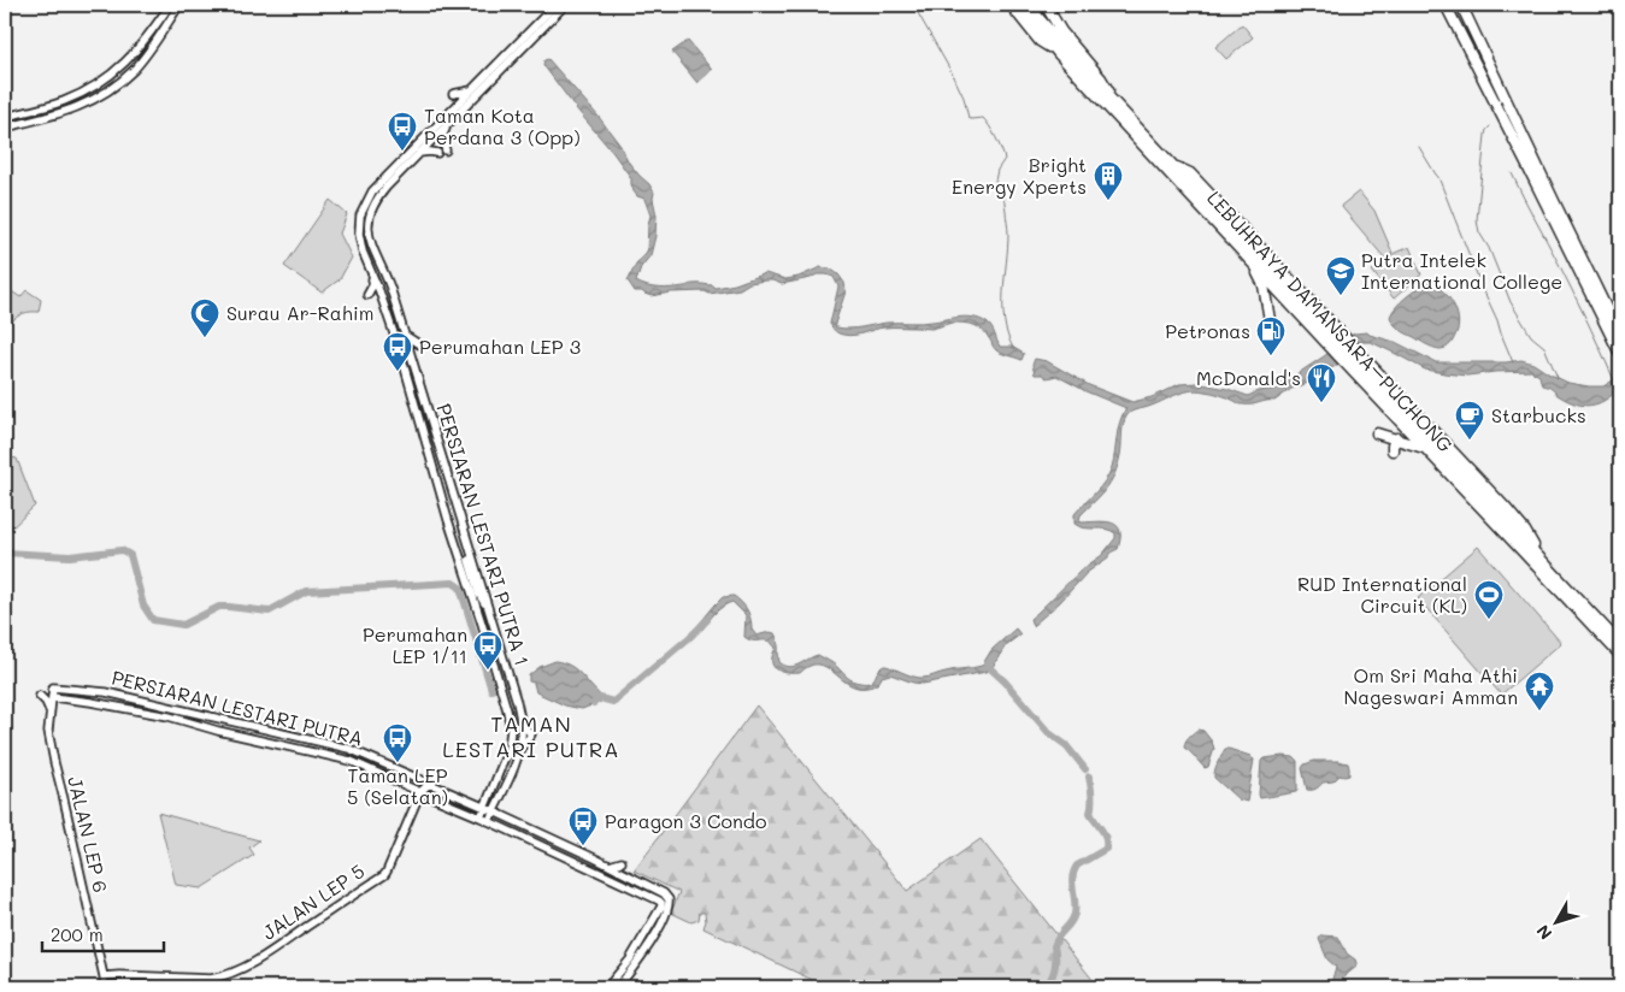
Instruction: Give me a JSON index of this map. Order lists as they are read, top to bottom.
{
  "streets": {
    "highway": ["LEBUHRAYA DAMANSARA–PUCHONG"],
    "street": [
      "PERSIARAN LESTARI PUTRA 1",
      "PERSIARAN LESTARI PUTRA",
      "JALAN LEP 6",
      "JALAN LEP 5"
    ]
  },
  "crossings": [
    ["PERSIARAN LESTARI PUTRA 1", "PERSIARAN LESTARI PUTRA"],
    ["PERSIARAN LESTARI PUTRA", "JALAN LEP 6"],
    ["PERSIARAN LESTARI PUTRA", "JALAN LEP 5"],
    ["JALAN LEP 6", "JALAN LEP 5"]
  ],
  "districts": ["TAMAN LESTARI PUTRA"],
  "places": {
    "bus stop": [
      "Taman Kota Perdana 3 (Opp)",
      "Perumahan LEP 3",
      "Perumahan LEP 1/11",
      "Taman LEP 5 (Selatan)",
      "Paragon 3 Condo"
    ],
    "building": ["Bright Energy Xperts"],
    "school or university": ["Putra Intelek International College"],
    "mosque": ["Surau Ar-Rahim"],
    "fuel station": ["Petronas"],
    "restaurant": ["McDonald's"],
    "cafe": ["Starbucks"],
    "sports": ["RUD International Circuit (KL)"],
    "temple": ["Om Sri Maha Athi Nageswari Amman"]
  },
  "scale_bar": "200 m",
  "north": "bottom left"
}
